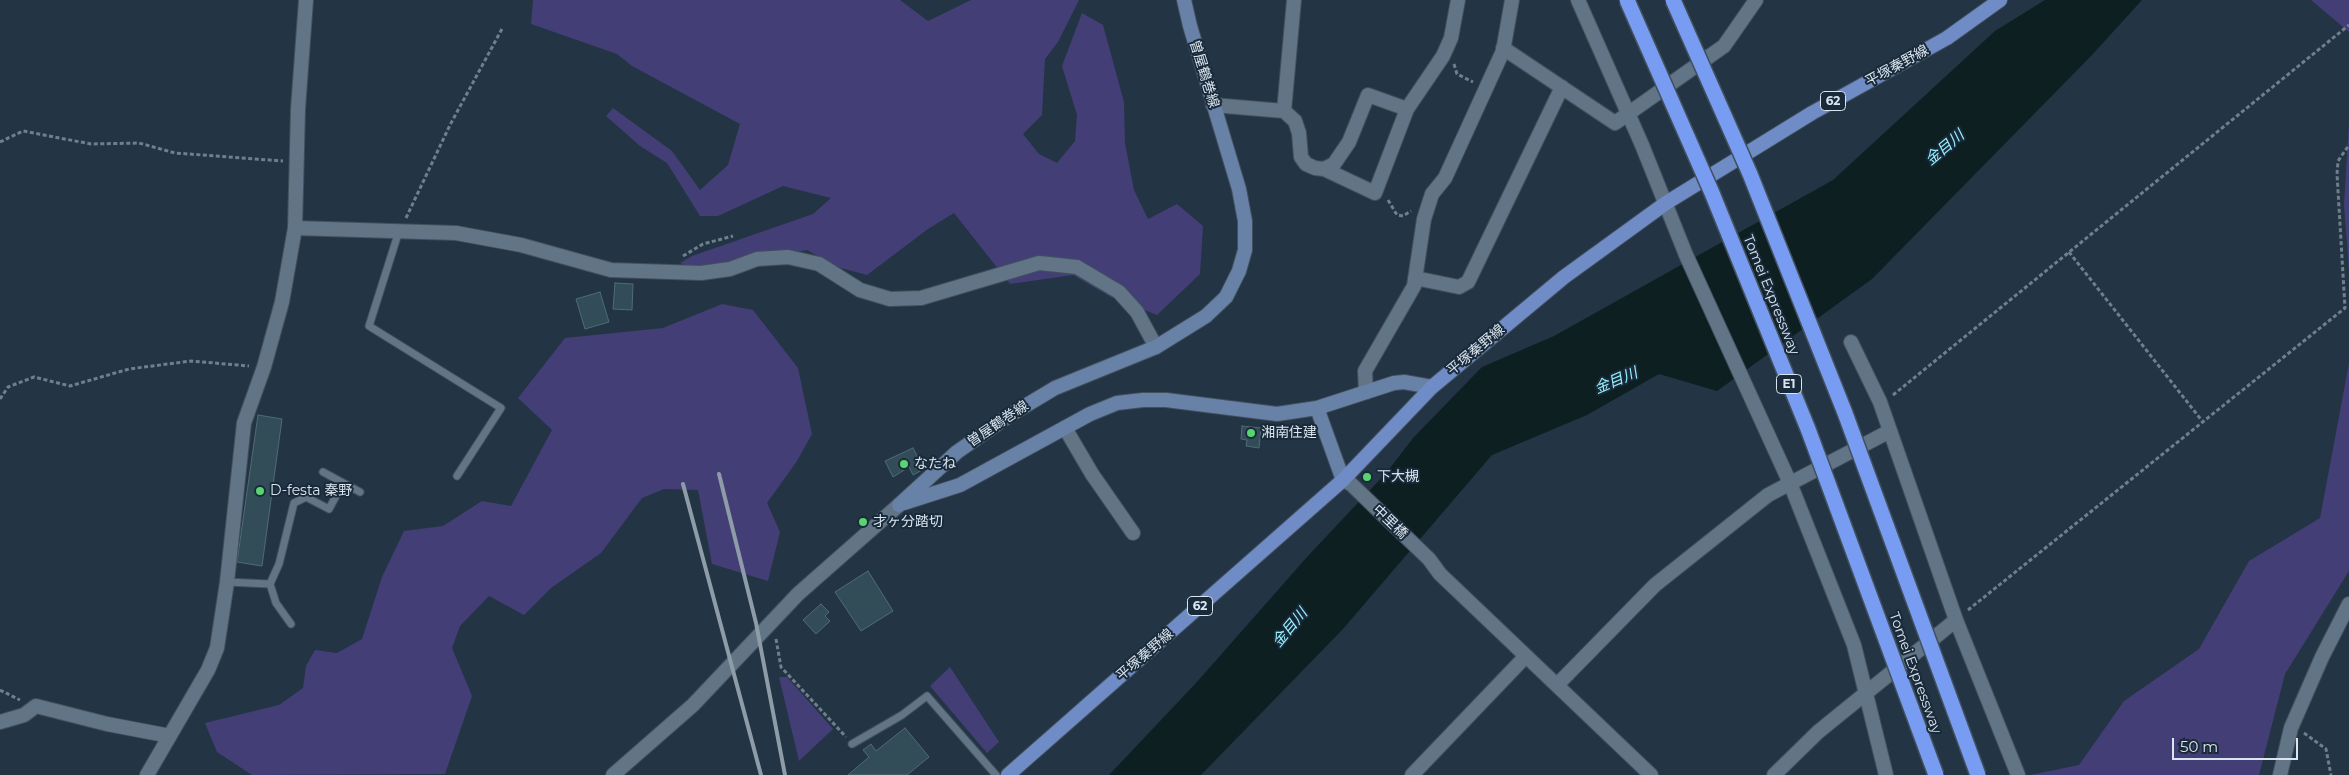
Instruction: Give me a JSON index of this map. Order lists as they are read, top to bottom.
{
  "streets": {
    "highway": ["Tomei Expressway", "E1"],
    "main road": ["平塚秦野線", "曽屋鶴巻線", "62"],
    "street": ["中里橋"]
  },
  "crossings": [
    ["平塚秦野線", "中里橋"]
  ],
  "water": ["金目川"],
  "places": [
    "湘南住建",
    "なたね",
    "下大槻",
    "D-festa 秦野",
    "才ヶ分踏切"
  ],
  "scale_bar": "50 m"
}
